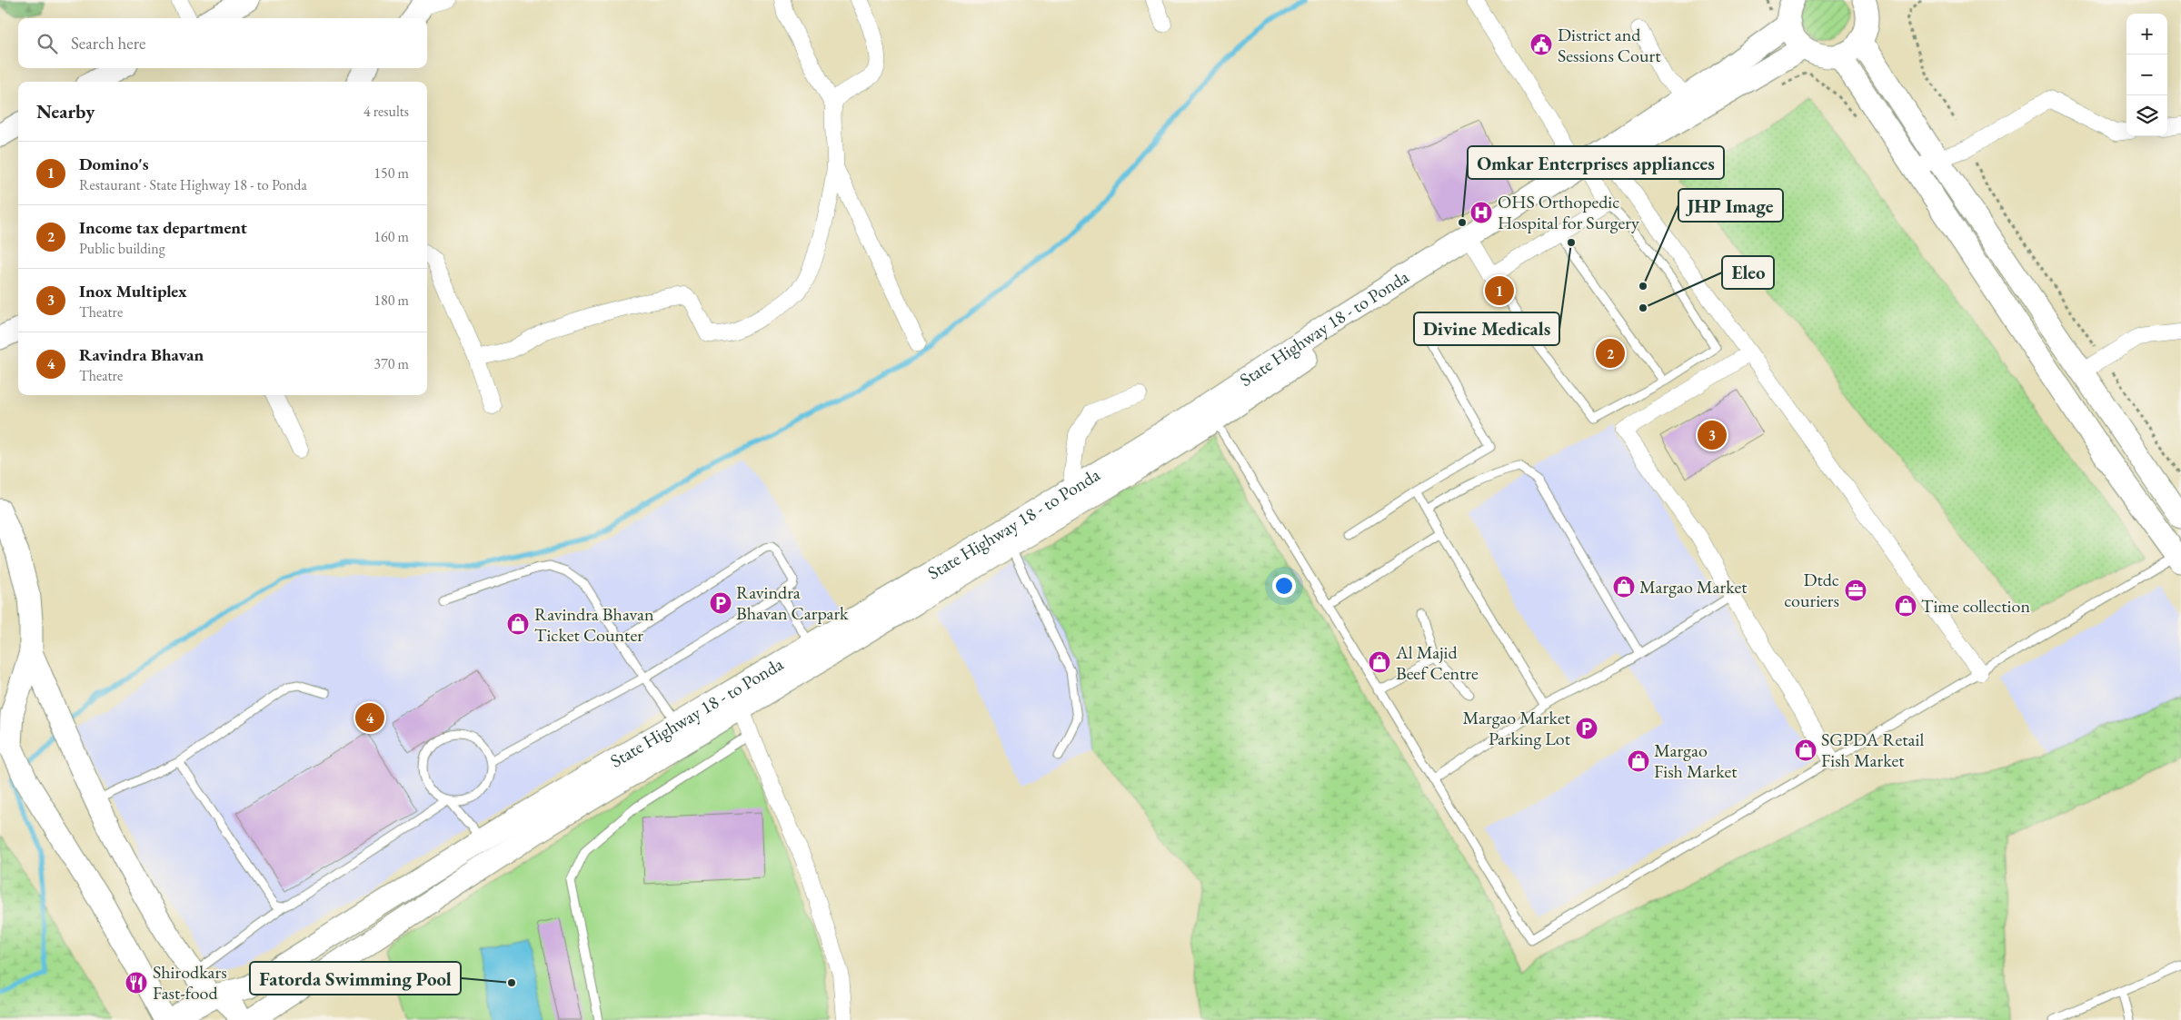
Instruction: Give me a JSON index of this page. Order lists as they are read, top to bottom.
{
  "streets": {
    "main road": ["State Highway 18 - to Ponda"]
  },
  "places": {
    "public building": ["District and Sessions Court"],
    "hospital": ["OHS Orthopedic Hospital for Surgery"],
    "other": [
      "Omkar Enterprises appliances",
      "Divine Medicals",
      "JHP Image",
      "Eleo",
      "Fatorda Swimming Pool"
    ],
    "shop": [
      "Margao Market",
      "Time collection",
      "Ravindra Bhavan Ticket Counter",
      "Al Majid Beef Centre",
      "SGPDA Retail Fish Market",
      "Margao Fish Market"
    ],
    "office": ["Dtdc couriers"],
    "parking": ["Ravindra Bhavan Carpark", "Margao Market Parking Lot"],
    "restaurant": ["Shirodkars Fast-food"]
  },
  "page": {
    "map_buttons": ["+", "−"],
    "search": "Search here",
    "heading": ["Nearby", "4 results"],
    "list": [
      {
        "mark": "1",
        "name": "Domino's",
        "note": "Restaurant · State Highway 18 - to Ponda",
        "value": "150 m"
      },
      {
        "mark": "2",
        "name": "Income tax department",
        "note": "Public building",
        "value": "160 m"
      },
      {
        "mark": "3",
        "name": "Inox Multiplex",
        "note": "Theatre",
        "value": "180 m"
      },
      {
        "mark": "4",
        "name": "Ravindra Bhavan",
        "note": "Theatre",
        "value": "370 m"
      }
    ],
    "pins": [
      "1",
      "2",
      "3",
      "4"
    ]
  }
}
